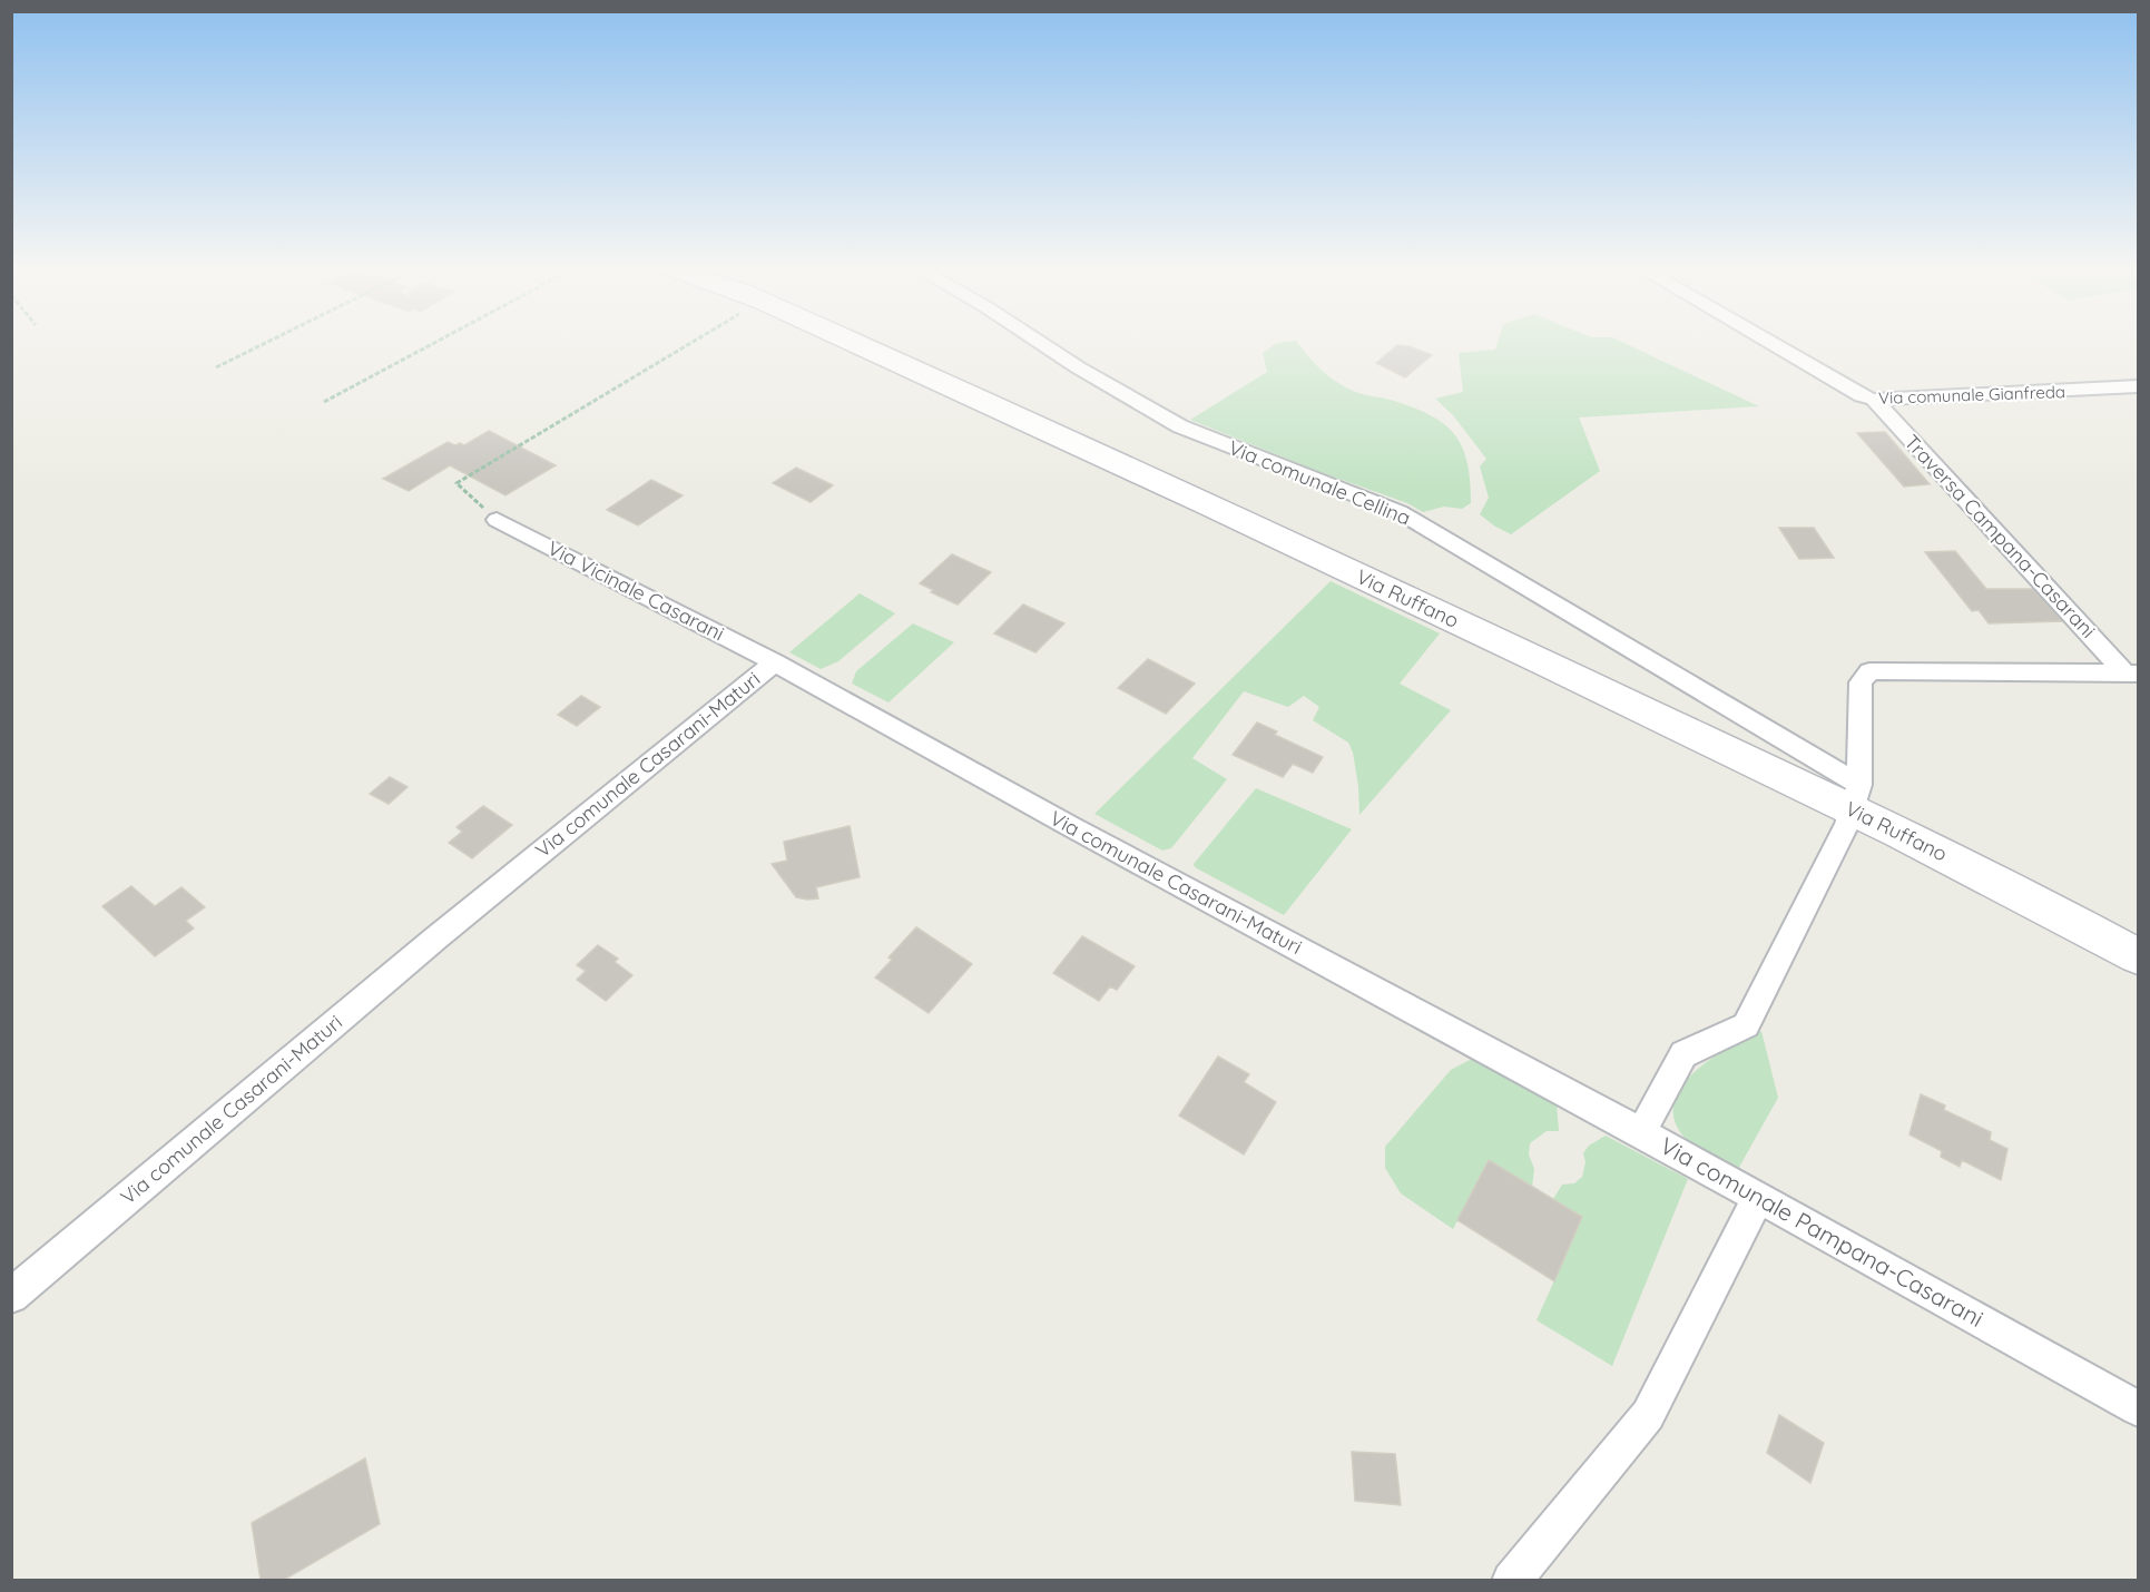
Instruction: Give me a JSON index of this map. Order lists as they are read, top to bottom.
{
  "streets": {
    "street": [
      "Via comunale Gianfreda",
      "Via comunale Cellina",
      "Traversa Campana-Casarani",
      "Via Vicinale Casarani",
      "Via Ruffano",
      "Via comunale Casarani-Maturi",
      "Via comunale Pampana-Casarani"
    ]
  },
  "crossings": [
    ["Via comunale Gianfreda", "Traversa Campana-Casarani"],
    ["Via comunale Cellina", "Via Ruffano"],
    ["Via comunale Cellina", "Via comunale Pampana-Casarani"],
    ["Via Vicinale Casarani", "Via comunale Casarani-Maturi"],
    ["Via Ruffano", "Via comunale Pampana-Casarani"],
    ["Via comunale Casarani-Maturi", "Via comunale Pampana-Casarani"]
  ]
}
